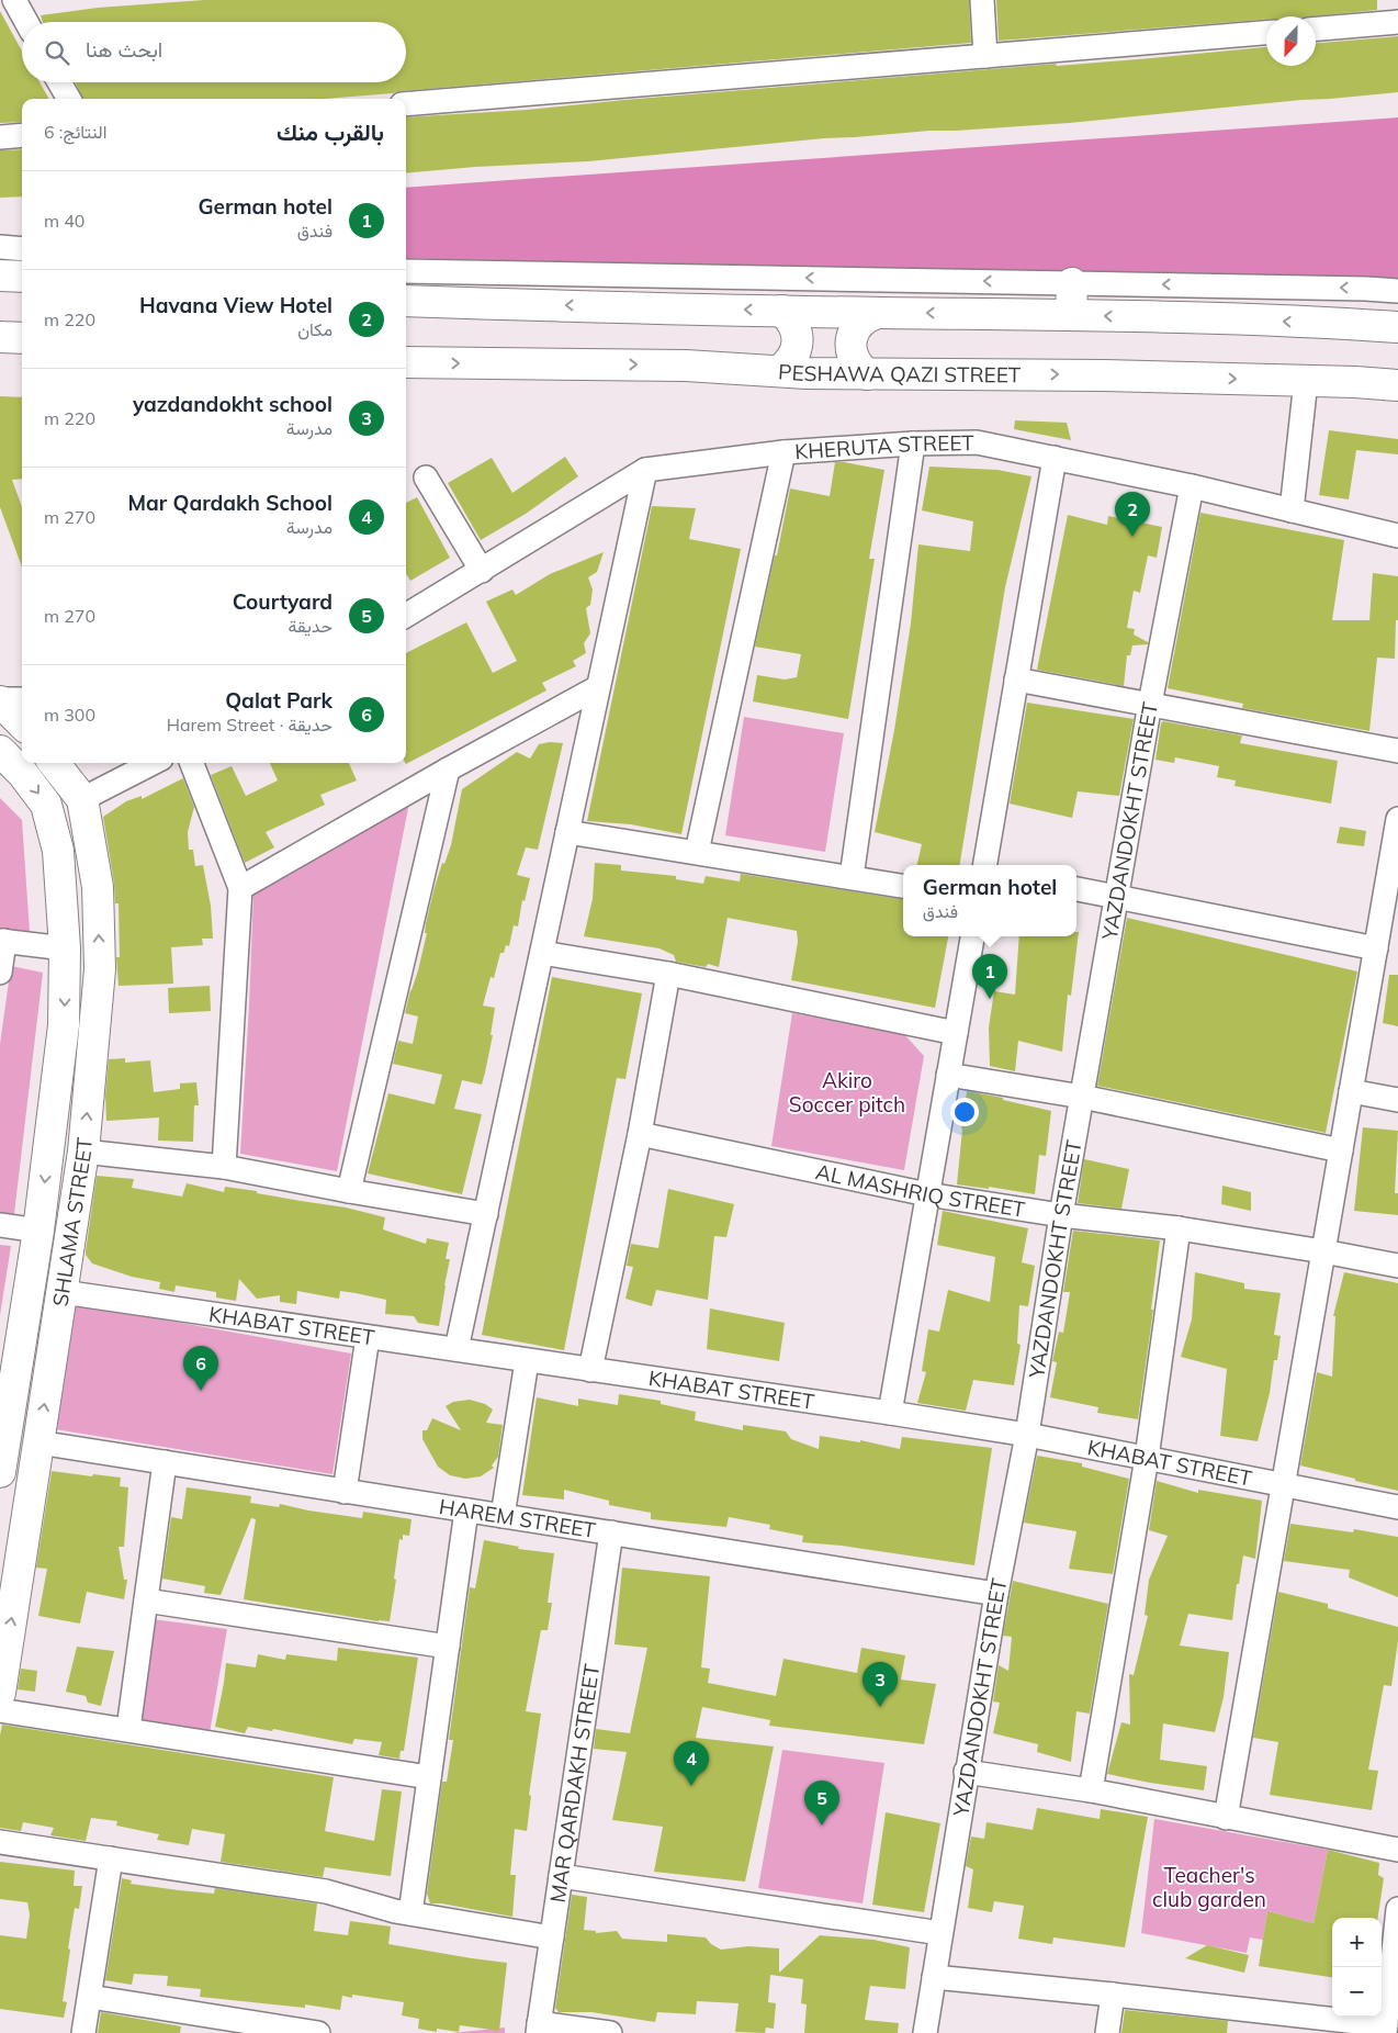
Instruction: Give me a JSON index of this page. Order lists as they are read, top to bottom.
{
  "streets": {
    "main road": ["PESHAWA QAZI STREET", "SHLAMA STREET"],
    "street": [
      "KHERUTA STREET",
      "YAZDANDOKHT STREET",
      "AL MASHRIQ STREET",
      "KHABAT STREET",
      "HAREM STREET",
      "MAR QARDAKH STREET"
    ]
  },
  "crossings": [
    ["KHERUTA STREET", "YAZDANDOKHT STREET"],
    ["YAZDANDOKHT STREET", "AL MASHRIQ STREET"],
    ["YAZDANDOKHT STREET", "KHABAT STREET"],
    ["YAZDANDOKHT STREET", "HAREM STREET"],
    ["SHLAMA STREET", "KHABAT STREET"],
    ["SHLAMA STREET", "HAREM STREET"],
    ["HAREM STREET", "MAR QARDAKH STREET"]
  ],
  "parks": ["Akiro Soccer pitch", "Teacher's club garden"],
  "north": "bottom",
  "page": {
    "search": "ابحث هنا",
    "heading": ["بالقرب منك", "النتائج: 6"],
    "list": [
      {
        "mark": "1",
        "name": "German hotel",
        "note": "فندق",
        "value": "40 m"
      },
      {
        "mark": "2",
        "name": "Havana View Hotel",
        "note": "مكان",
        "value": "220 m"
      },
      {
        "mark": "3",
        "name": "yazdandokht school",
        "note": "مدرسة",
        "value": "220 m"
      },
      {
        "mark": "4",
        "name": "Mar Qardakh School",
        "note": "مدرسة",
        "value": "270 m"
      },
      {
        "mark": "5",
        "name": "Courtyard",
        "note": "حديقة",
        "value": "270 m"
      },
      {
        "mark": "6",
        "name": "Qalat Park",
        "note": "حديقة · Harem Street",
        "value": "300 m"
      }
    ],
    "pins": [
      "2",
      "1",
      "6",
      "3",
      "4",
      "5"
    ],
    "popup": ["German hotel", "فندق"],
    "map_buttons": ["+", "−"]
  }
}
